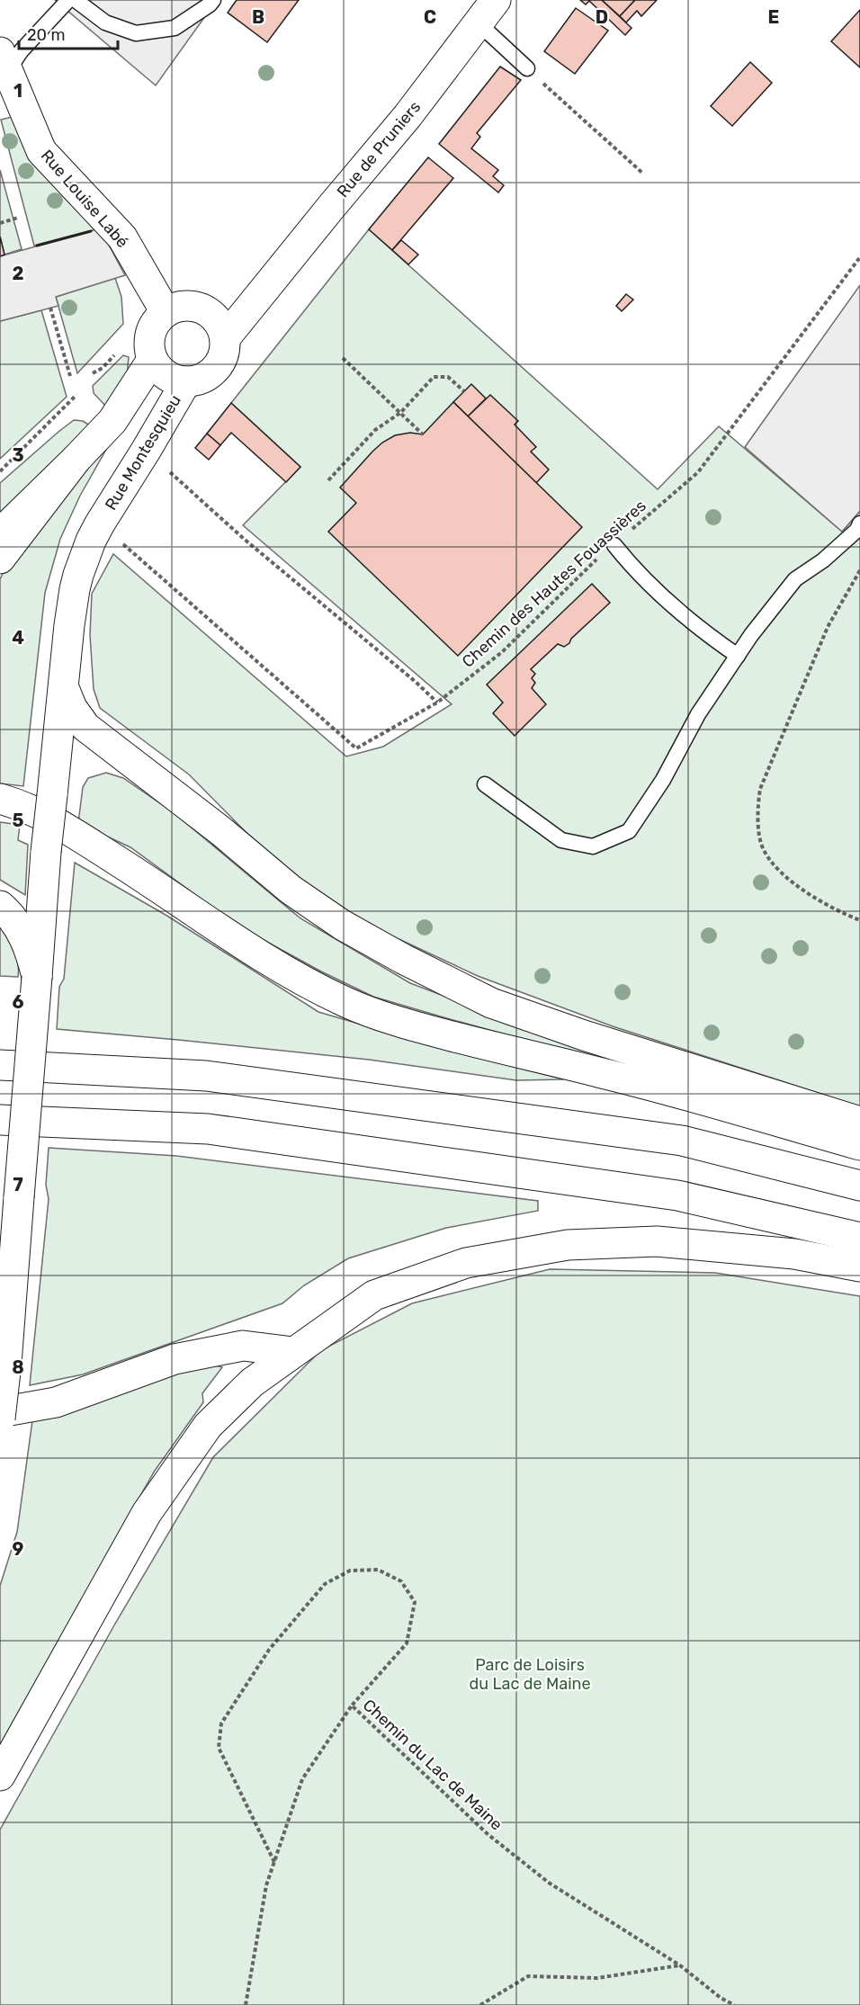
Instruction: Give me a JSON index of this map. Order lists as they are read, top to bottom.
{
  "streets": {
    "main road": ["Rue de Pruniers", "Rue Louise Labé", "Rue Montesquieu"],
    "path": ["Chemin des Hautes Fouassières", "Chemin du Lac de Maine"]
  },
  "crossings": [
    ["Rue de Pruniers", "Rue Louise Labé"],
    ["Rue de Pruniers", "Rue Montesquieu"],
    ["Rue Louise Labé", "Rue Montesquieu"]
  ],
  "parks": ["Parc de Loisirs du Lac de Maine"],
  "scale_bar": "20 m",
  "grid": {
    "columns": [
      "B",
      "C",
      "D",
      "E"
    ],
    "rows": [
      "1",
      "2",
      "3",
      "4",
      "5",
      "6",
      "7",
      "8",
      "9"
    ]
  }
}
